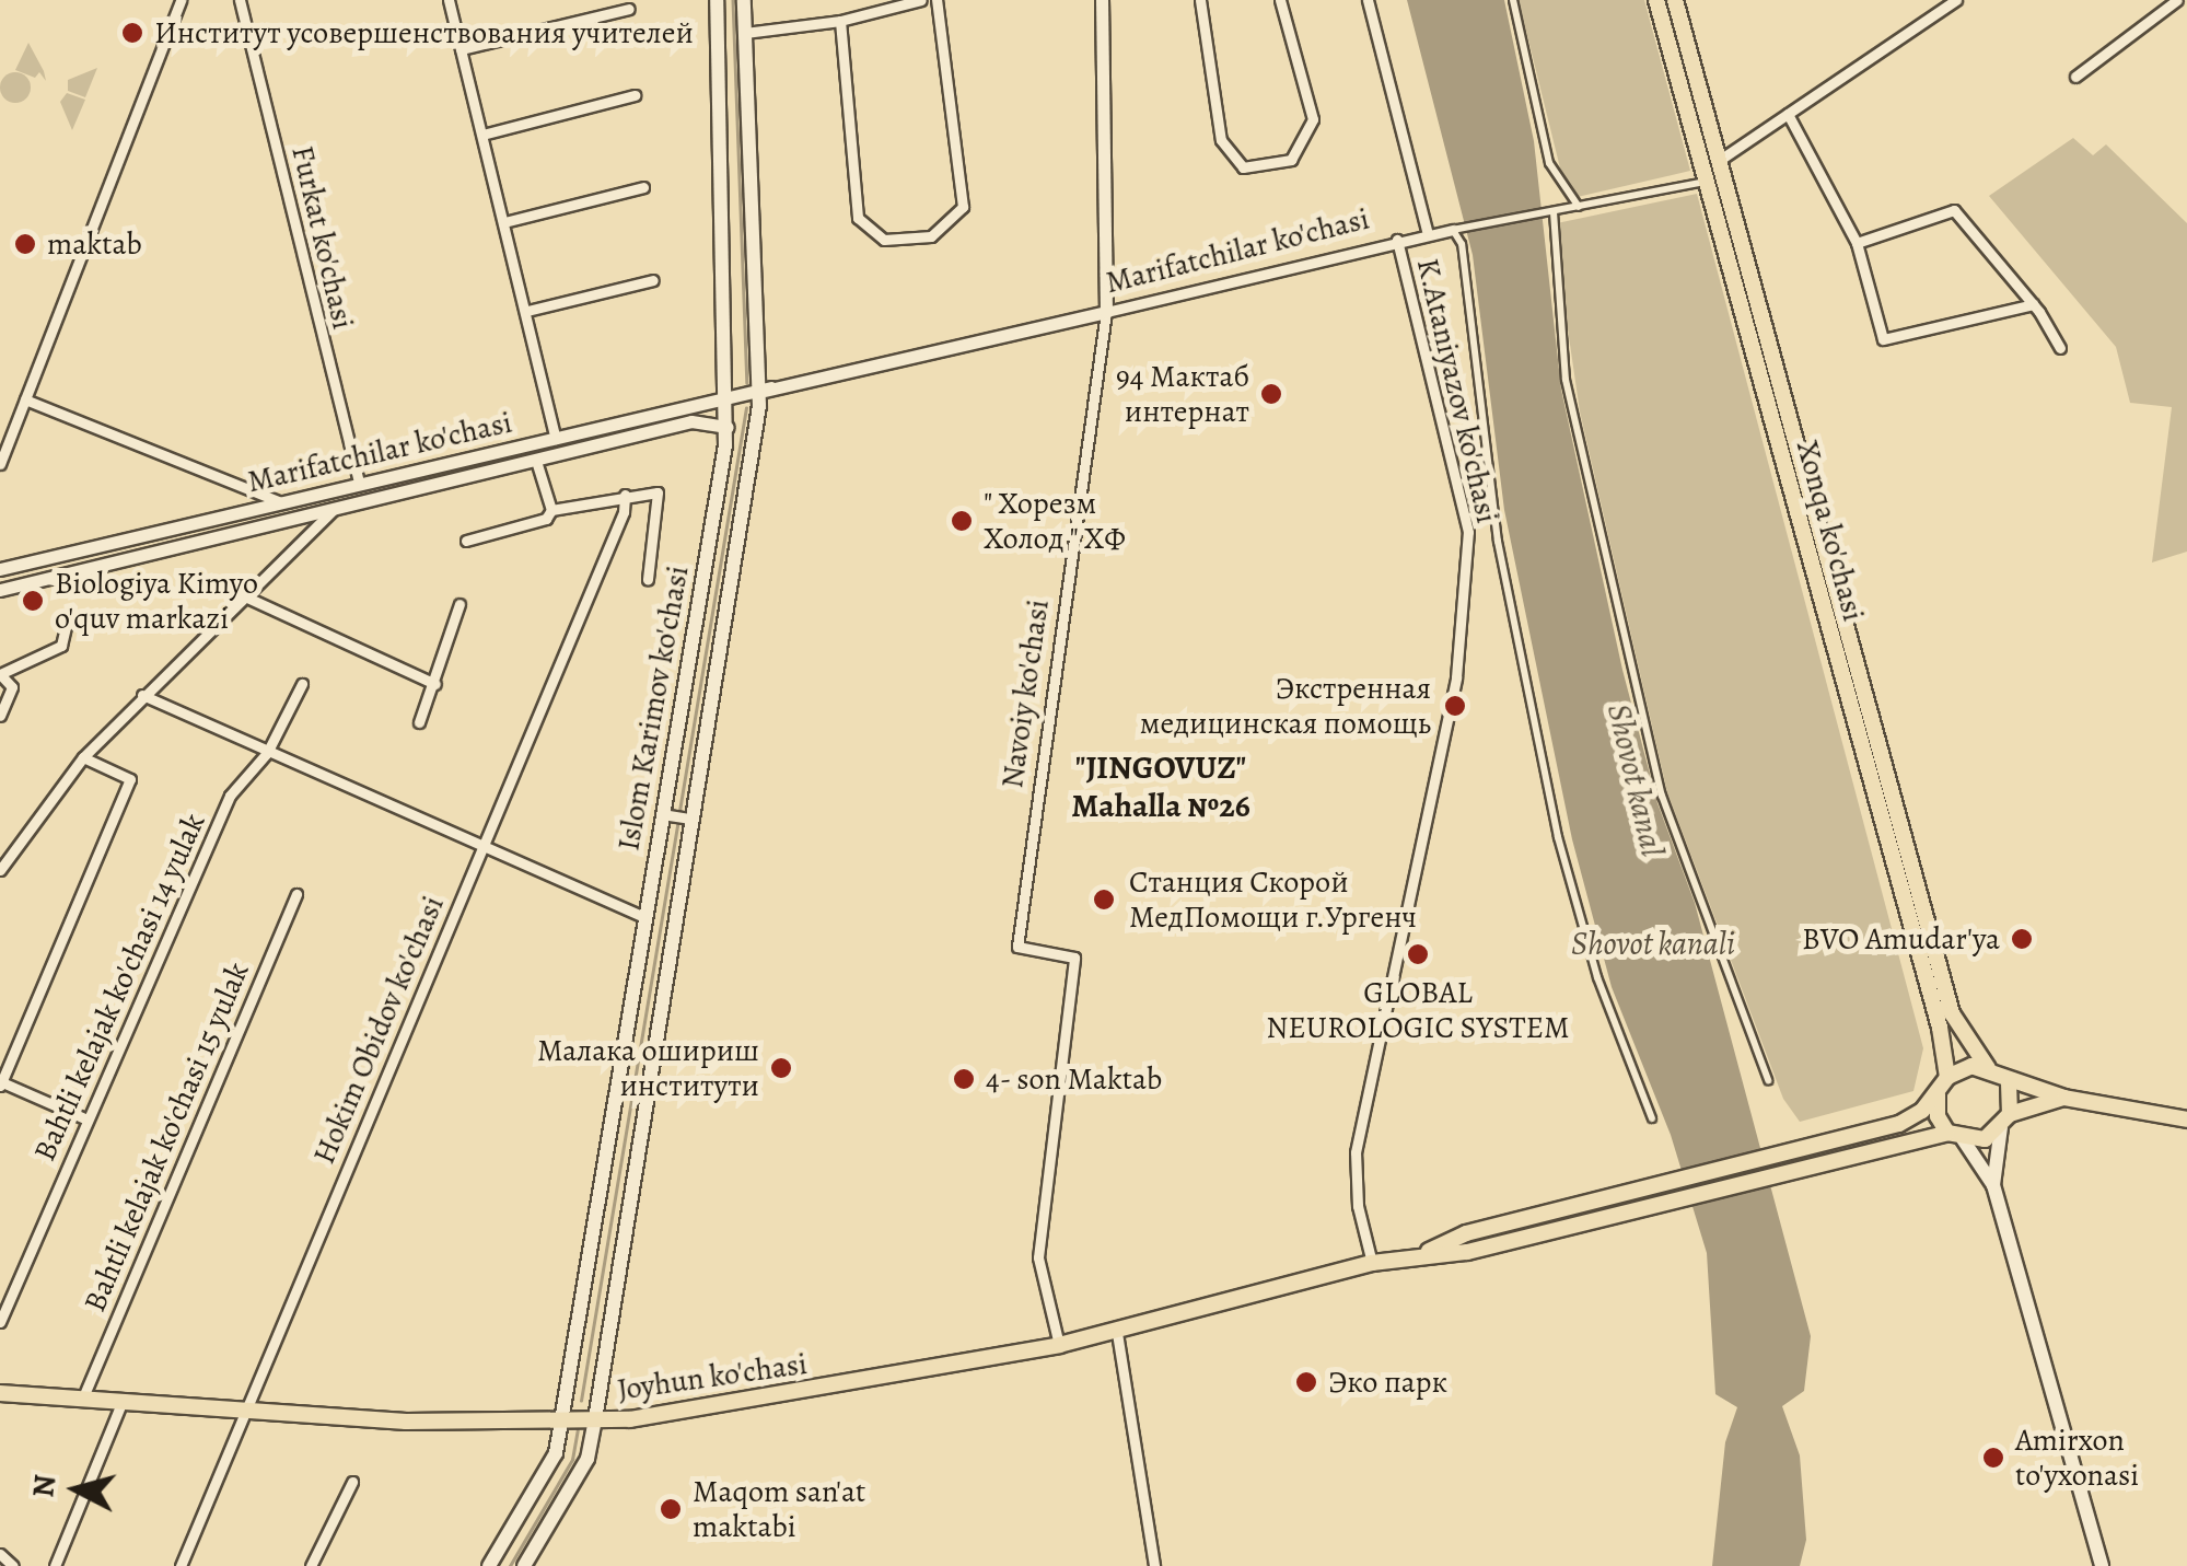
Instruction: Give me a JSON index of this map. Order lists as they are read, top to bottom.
{
  "streets": {
    "main road": ["Xonqa ko'chasi", "Islom Karimov ko'chasi", "Joyhun ko'chasi"],
    "street": [
      "Furkat ko'chasi",
      "Marifatchilar ko'chasi",
      "K.Ataniyazov ko'chasi",
      "Navoiy ko'chasi",
      "Bahtli kelajak ko'chasi 14 yulak",
      "Hokim Obidov ko'chasi",
      "Bahtli kelajak ko'chasi 15 yulak"
    ]
  },
  "crossings": [
    ["Furkat ko'chasi", "Marifatchilar ko'chasi"],
    ["Marifatchilar ko'chasi", "K.Ataniyazov ko'chasi"],
    ["Marifatchilar ko'chasi", "Navoiy ko'chasi"],
    ["Marifatchilar ko'chasi", "Islom Karimov ko'chasi"],
    ["K.Ataniyazov ko'chasi", "Joyhun ko'chasi"],
    ["Navoiy ko'chasi", "Joyhun ko'chasi"],
    ["Islom Karimov ko'chasi", "Joyhun ko'chasi"],
    ["Hokim Obidov ko'chasi", "Joyhun ko'chasi"],
    ["Bahtli kelajak ko'chasi 15 yulak", "Joyhun ko'chasi"]
  ],
  "districts": ["\"JINGOVUZ\" Mahalla №26"],
  "water": ["Shovot kanal", "Shovot kanali"],
  "places": [
    "Институт усовершенствования учителей",
    "maktab",
    "94 Мактаб интернат",
    "\" Хорезм Холод \" ХФ",
    "Biologiya Kimyo o'quv markazi",
    "Экстренная медицинская помощь",
    "Станция Скорой МедПомощи г.Ургенч",
    "BVO Amudar'ya",
    "GLOBAL NEUROLOGIC SYSTEM",
    "Малака ошириш институти",
    "4- son Maktab",
    "Эко парк",
    "Amirxon to'yxonasi",
    "Maqom san'at maktabi"
  ],
  "north": "left"
}
